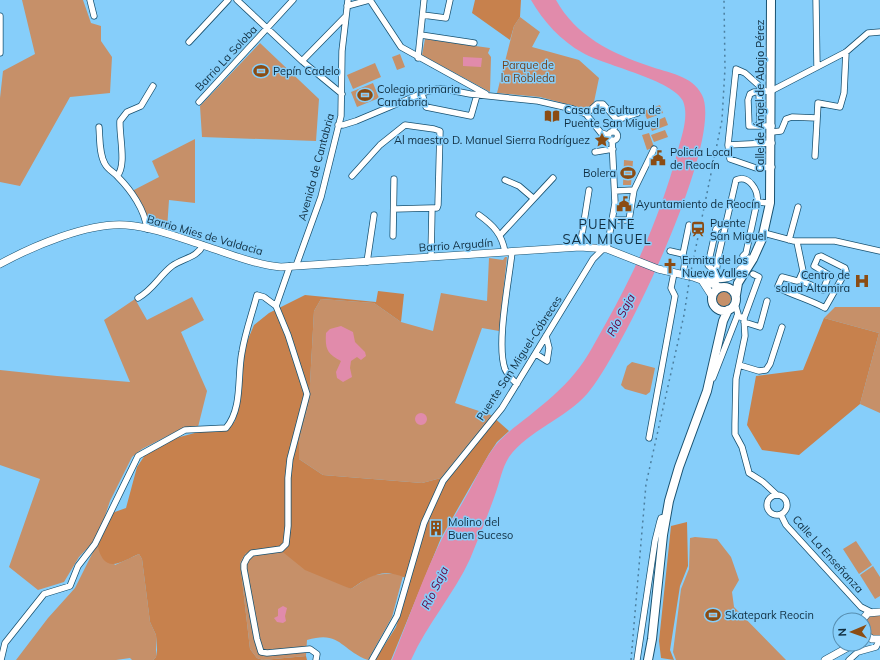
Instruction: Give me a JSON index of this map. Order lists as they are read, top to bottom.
{
  "streets": {
    "highway": ["Calle de Ángel de Abajo Pérez"],
    "main road": ["Barrio Mies de Valdacia", "Barrio Argudín"],
    "street": [
      "Barrio La Soloba",
      "Avenida de Cantabria",
      "Puente San Miguel-Cóbreces",
      "Calle La Enseñanza"
    ]
  },
  "crossings": [
    ["Barrio La Soloba", "Avenida de Cantabria"],
    ["Avenida de Cantabria", "Barrio Mies de Valdacia"],
    ["Avenida de Cantabria", "Barrio Argudín"],
    ["Barrio Mies de Valdacia", "Barrio Argudín"],
    ["Barrio Argudín", "Puente San Miguel-Cóbreces"]
  ],
  "districts": ["PUENTE SAN MIGUEL"],
  "water": ["Río Saja"],
  "parks": ["Parque de la Robleda"],
  "places": {
    "sports": [
      "Pepín Cadelo",
      "Colegio primaria Cantabria",
      "Bolera",
      "Skatepark Reocin"
    ],
    "library": ["Casa de Cultura de Puente San Miguel"],
    "place": ["Al maestro D. Manuel Sierra Rodríguez"],
    "public building": ["Policía Local de Reocín", "Ayuntamiento de Reocín"],
    "station": ["Puente San Miguel"],
    "church": ["Ermita de los Nueve Valles"],
    "hospital": ["Centro de salud Altamira"],
    "building": ["Molino del Buen Suceso"]
  },
  "north": "left"
}
